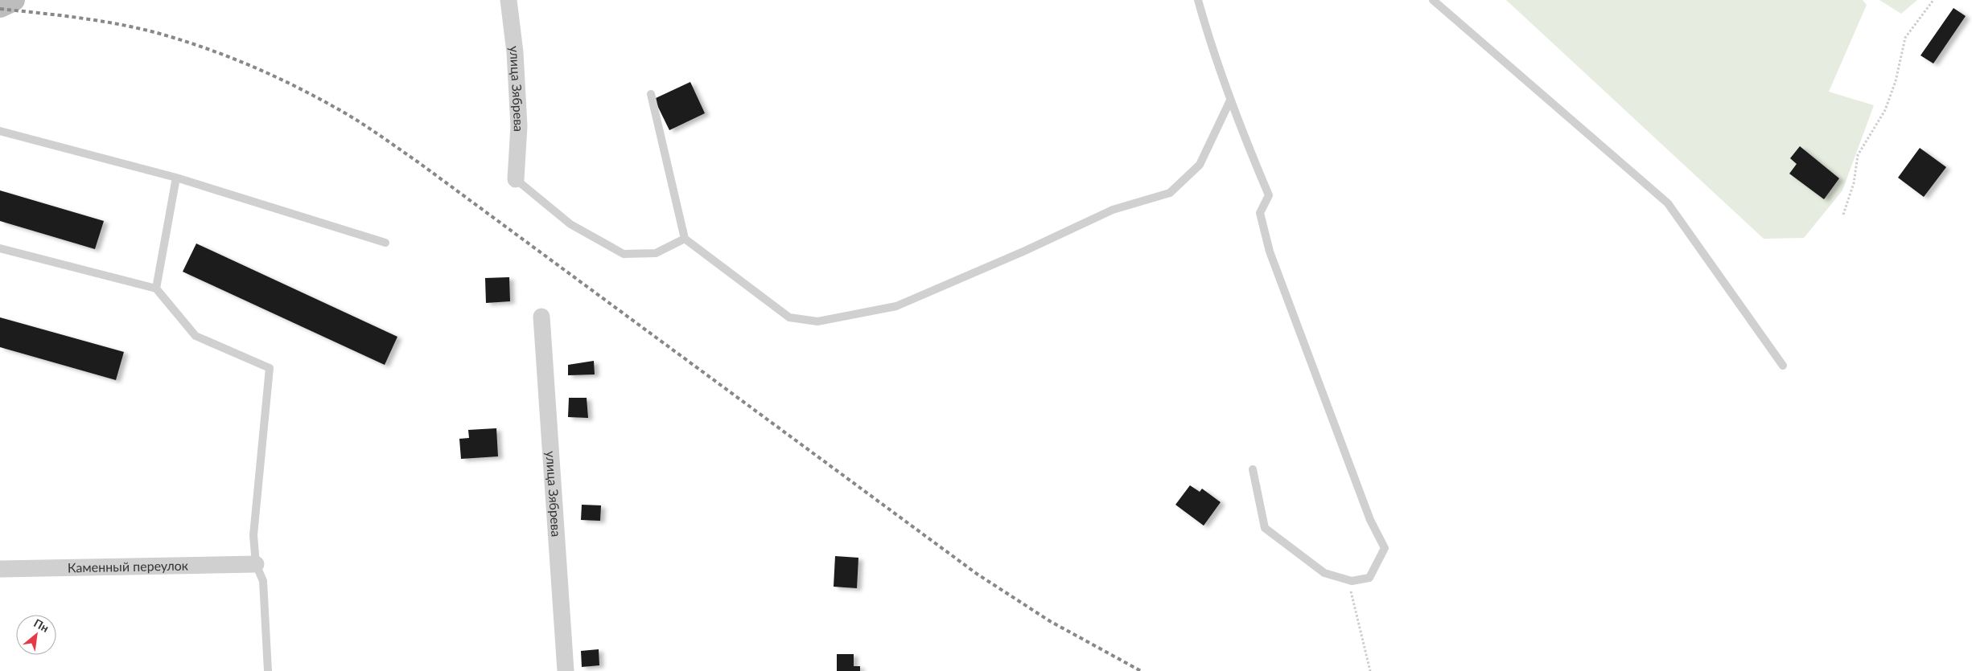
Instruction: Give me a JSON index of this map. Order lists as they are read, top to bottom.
{
  "streets": {
    "street": ["улица Зябрева", "Каменный переулок"]
  },
  "north": "top right"
}
